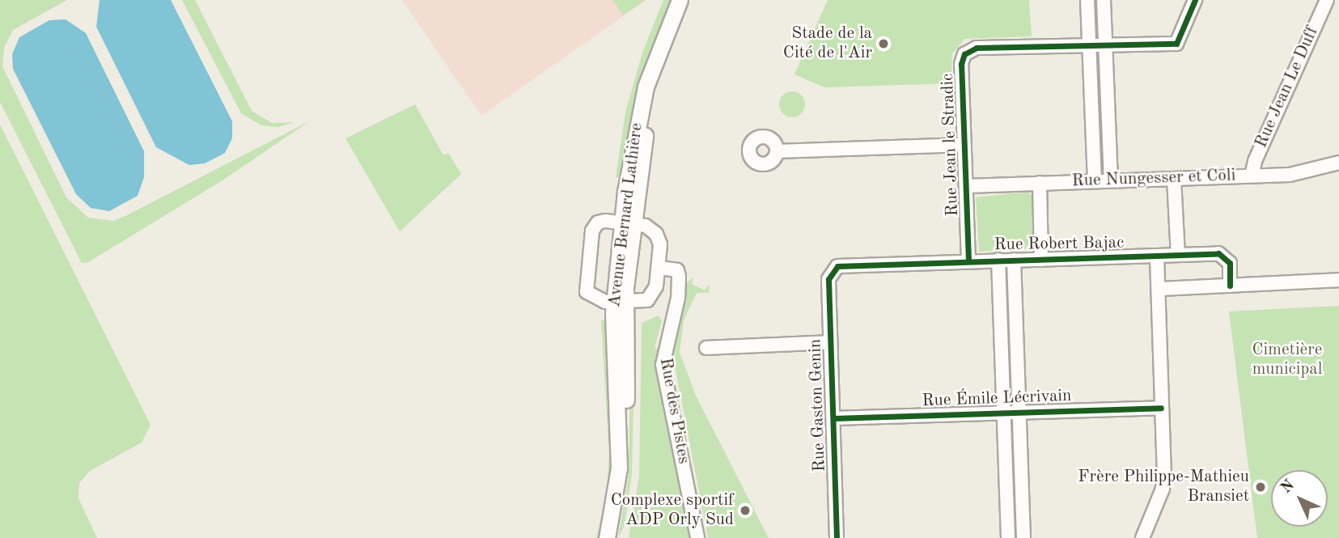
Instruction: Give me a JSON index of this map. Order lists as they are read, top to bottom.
{
  "streets": {
    "main road": ["Avenue Bernard Lathière"],
    "street": [
      "Rue Jean Le Duff",
      "Rue Jean le Stradic",
      "Rue Nungesser et Coli",
      "Rue Robert Bajac",
      "Rue Émile Lécrivain",
      "Rue Gaston Genin",
      "Rue des Pistes"
    ]
  },
  "crossings": [
    ["Rue Jean Le Duff", "Rue Nungesser et Coli"],
    ["Rue Jean le Stradic", "Rue Nungesser et Coli"],
    ["Rue Jean le Stradic", "Rue Robert Bajac"],
    ["Rue Robert Bajac", "Rue Gaston Genin"],
    ["Rue Émile Lécrivain", "Rue Gaston Genin"]
  ],
  "parks": ["Cimetière municipal"],
  "places": ["Stade de la Cité de l'Air", "Frère Philippe-Mathieu Bransiet", "Complexe sportif ADP Orly Sud"],
  "north": "top left"
}
